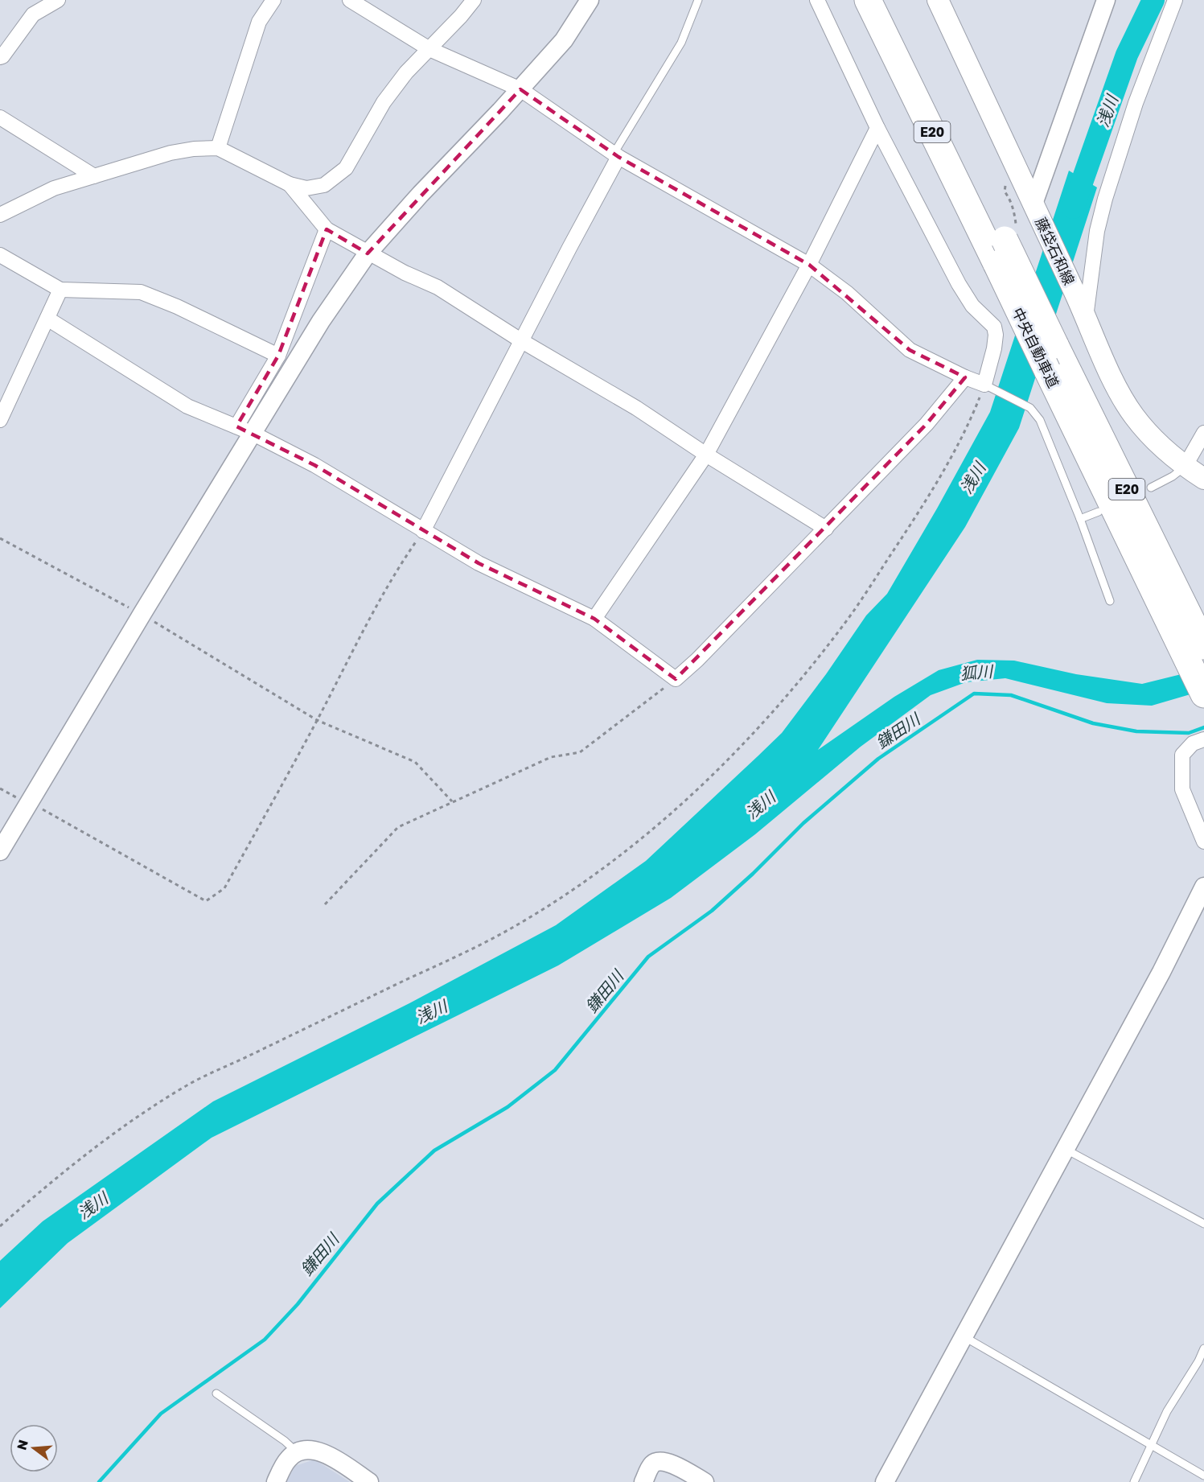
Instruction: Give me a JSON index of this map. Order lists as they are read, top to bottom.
{
  "streets": {
    "highway": ["E20", "中央自動車道"],
    "main road": ["藤垈石和線"]
  },
  "water": ["浅川", "狐川", "鎌田川"],
  "north": "left"
}
